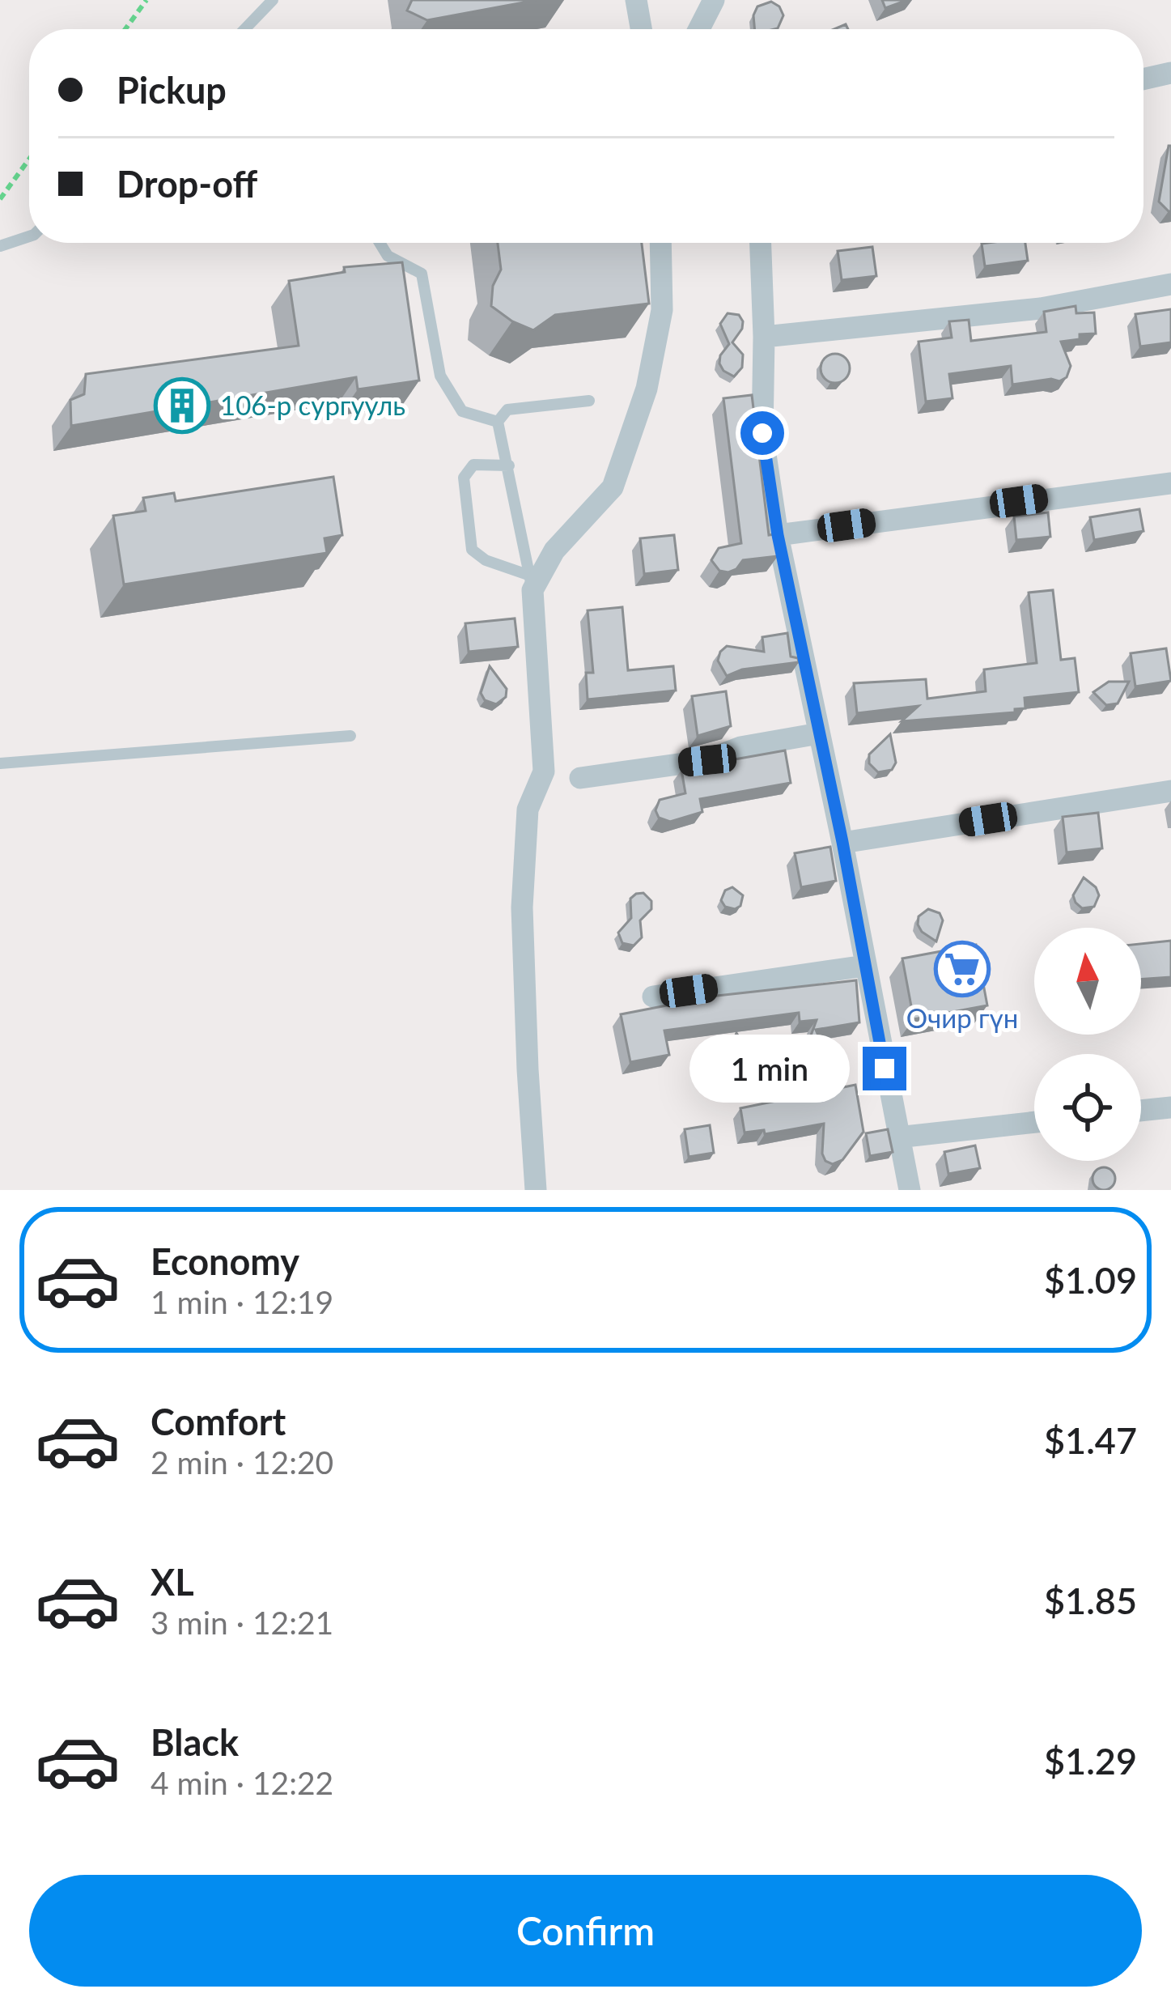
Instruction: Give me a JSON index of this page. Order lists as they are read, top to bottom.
{
  "places": {
    "building": ["106-р сургууль"],
    "supermarket": ["Очир гүн"]
  },
  "north": "top",
  "page": {
    "banner": ["Pickup", "Drop-off"],
    "bubble": "1 min",
    "list": [
      {
        "name": "Economy",
        "note": "1 min · 12:19",
        "value": "$1.09"
      },
      {
        "name": "Comfort",
        "note": "2 min · 12:20",
        "value": "$1.47"
      },
      {
        "name": "XL",
        "note": "3 min · 12:21",
        "value": "$1.85"
      },
      {
        "name": "Black",
        "note": "4 min · 12:22",
        "value": "$1.29"
      }
    ],
    "buttons": "Confirm"
  }
}
